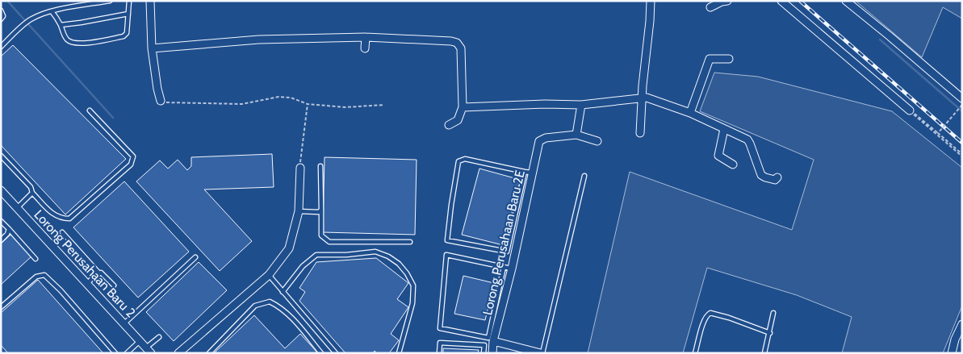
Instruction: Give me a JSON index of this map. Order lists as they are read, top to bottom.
{
  "streets": {
    "street": ["Lorong Perusahaan Baru 2E", "Lorong Perusahaan Baru 2"]
  }
}
